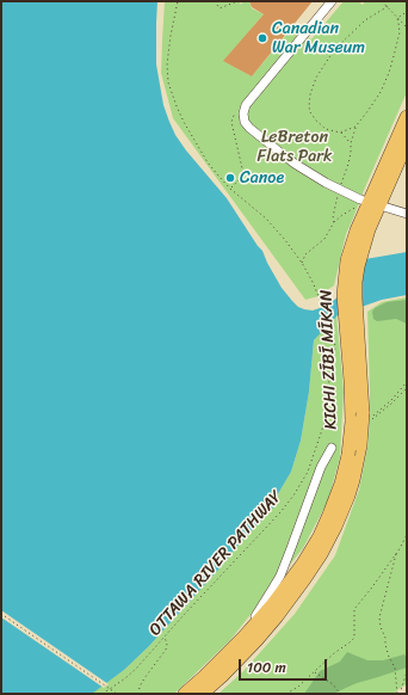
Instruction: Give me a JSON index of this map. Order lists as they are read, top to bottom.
{
  "streets": {
    "highway": ["KICHI ZĪBĪ MĪKAN"],
    "path": ["OTTAWA RIVER PATHWAY"]
  },
  "parks": ["LeBreton Flats Park"],
  "places": ["Canadian War Museum", "Canoe"],
  "scale_bar": "100 m"
}
